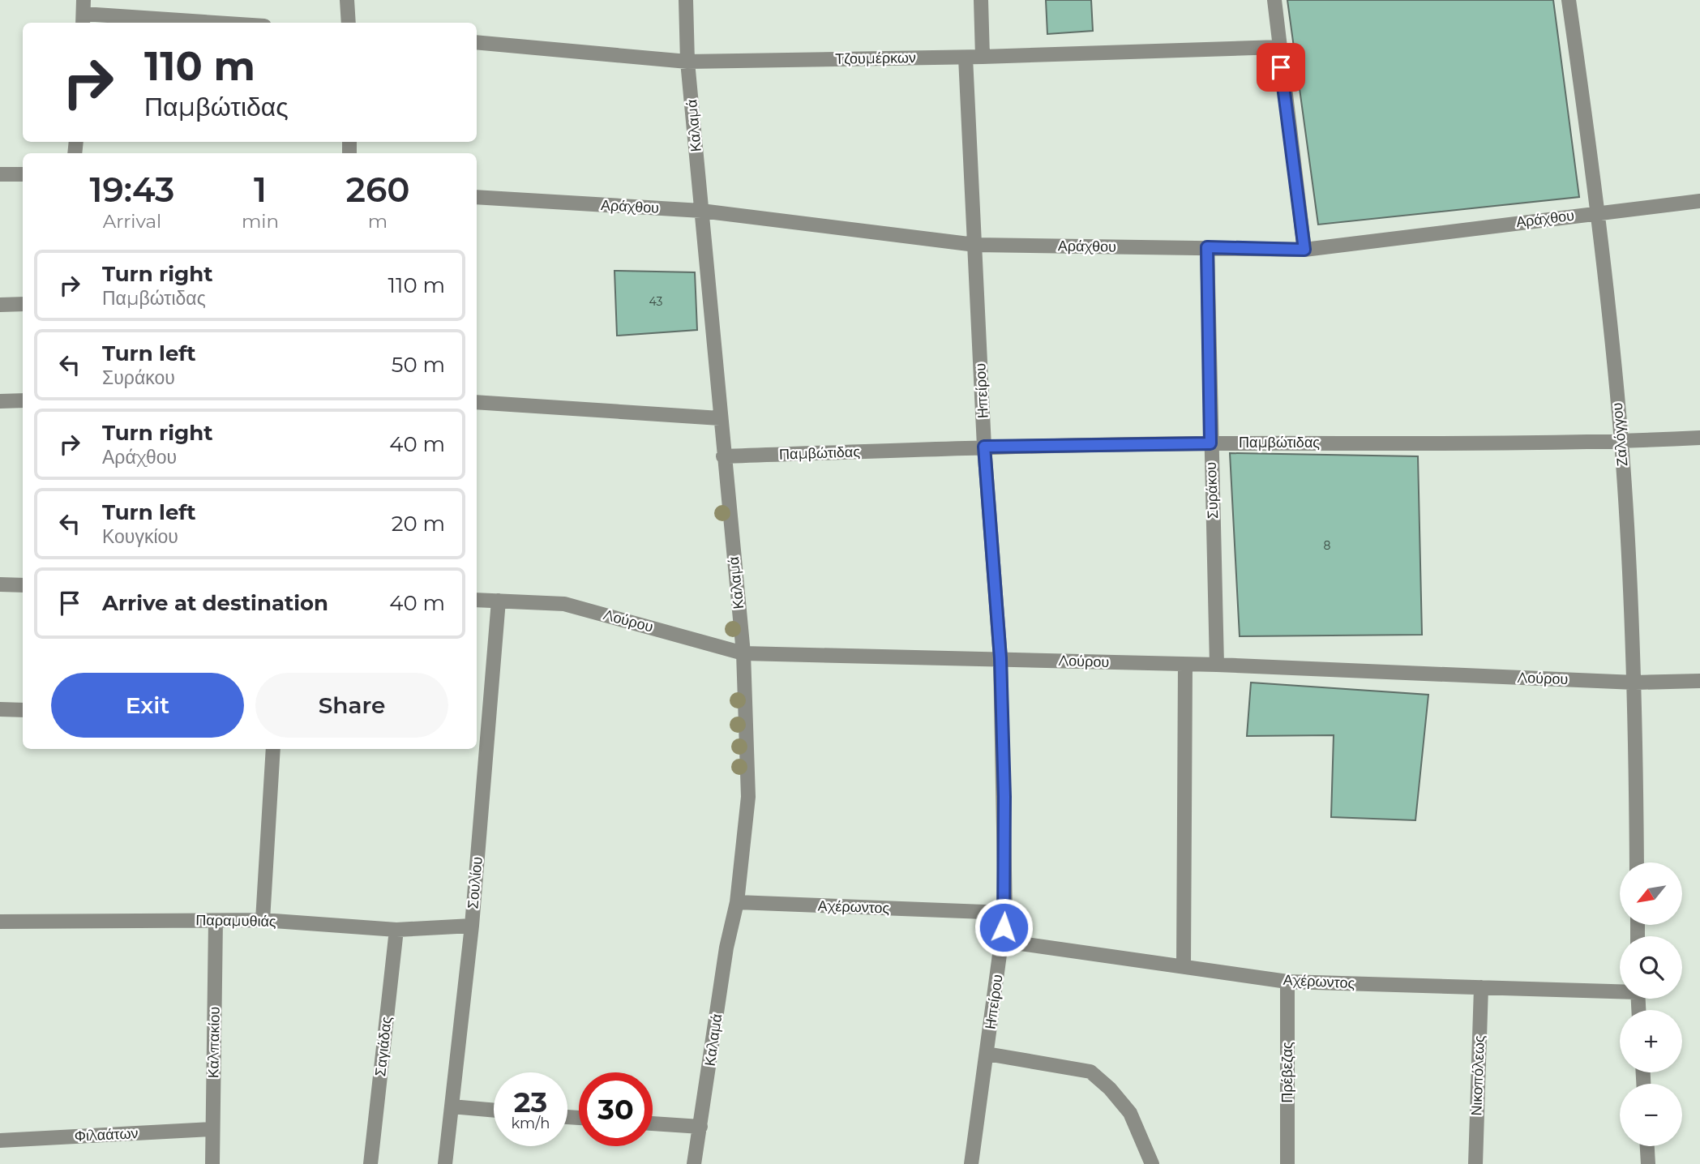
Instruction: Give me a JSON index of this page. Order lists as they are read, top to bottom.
{
  "streets": {
    "street": [
      "Τζουμέρκων",
      "Καλαμά",
      "Αράχθου",
      "Ηπείρου",
      "Ζαλόγγου",
      "Παμβώτιδας",
      "Συράκου",
      "Λούρου",
      "Σουλίου",
      "Αχέρωντος",
      "Παραμυθιάς",
      "Καλπακίου",
      "Σαγιάδας",
      "Πρέβεζας",
      "Νικοπόλεως",
      "Φιλαάτων"
    ]
  },
  "crossings": [
    ["Τζουμέρκων", "Καλαμά"],
    ["Τζουμέρκων", "Ηπείρου"],
    ["Καλαμά", "Αράχθου"],
    ["Καλαμά", "Παμβώτιδας"],
    ["Καλαμά", "Λούρου"],
    ["Καλαμά", "Αχέρωντος"],
    ["Αράχθου", "Ηπείρου"],
    ["Αράχθου", "Ζαλόγγου"],
    ["Αράχθου", "Συράκου"],
    ["Ηπείρου", "Παμβώτιδας"],
    ["Ηπείρου", "Λούρου"],
    ["Ηπείρου", "Αχέρωντος"],
    ["Ζαλόγγου", "Παμβώτιδας"],
    ["Ζαλόγγου", "Λούρου"],
    ["Παμβώτιδας", "Συράκου"],
    ["Συράκου", "Λούρου"],
    ["Λούρου", "Σουλίου"],
    ["Σουλίου", "Παραμυθιάς"],
    ["Αχέρωντος", "Πρέβεζας"],
    ["Αχέρωντος", "Νικοπόλεως"],
    ["Παραμυθιάς", "Καλπακίου"],
    ["Παραμυθιάς", "Σαγιάδας"],
    ["Καλπακίου", "Φιλαάτων"]
  ],
  "house_numbers": ["43", "8"],
  "north": "bottom left",
  "page": {
    "turn": ["110 m", "Παμβώτιδας"],
    "eta": [
      "19:43",
      "Arrival",
      "1",
      "min",
      "260",
      "m"
    ],
    "list": [
      {
        "name": "Turn right",
        "note": "Παμβώτιδας",
        "value": "110 m"
      },
      {
        "name": "Turn left",
        "note": "Συράκου",
        "value": "50 m"
      },
      {
        "name": "Turn right",
        "note": "Αράχθου",
        "value": "40 m"
      },
      {
        "name": "Turn left",
        "note": "Κουγκίου",
        "value": "20 m"
      },
      {
        "name": "Arrive at destination",
        "value": "40 m"
      }
    ],
    "buttons": ["Exit", "Share"],
    "map_buttons": ["+", "−"],
    "speed": "23 km/h",
    "limit": "30"
  }
}
